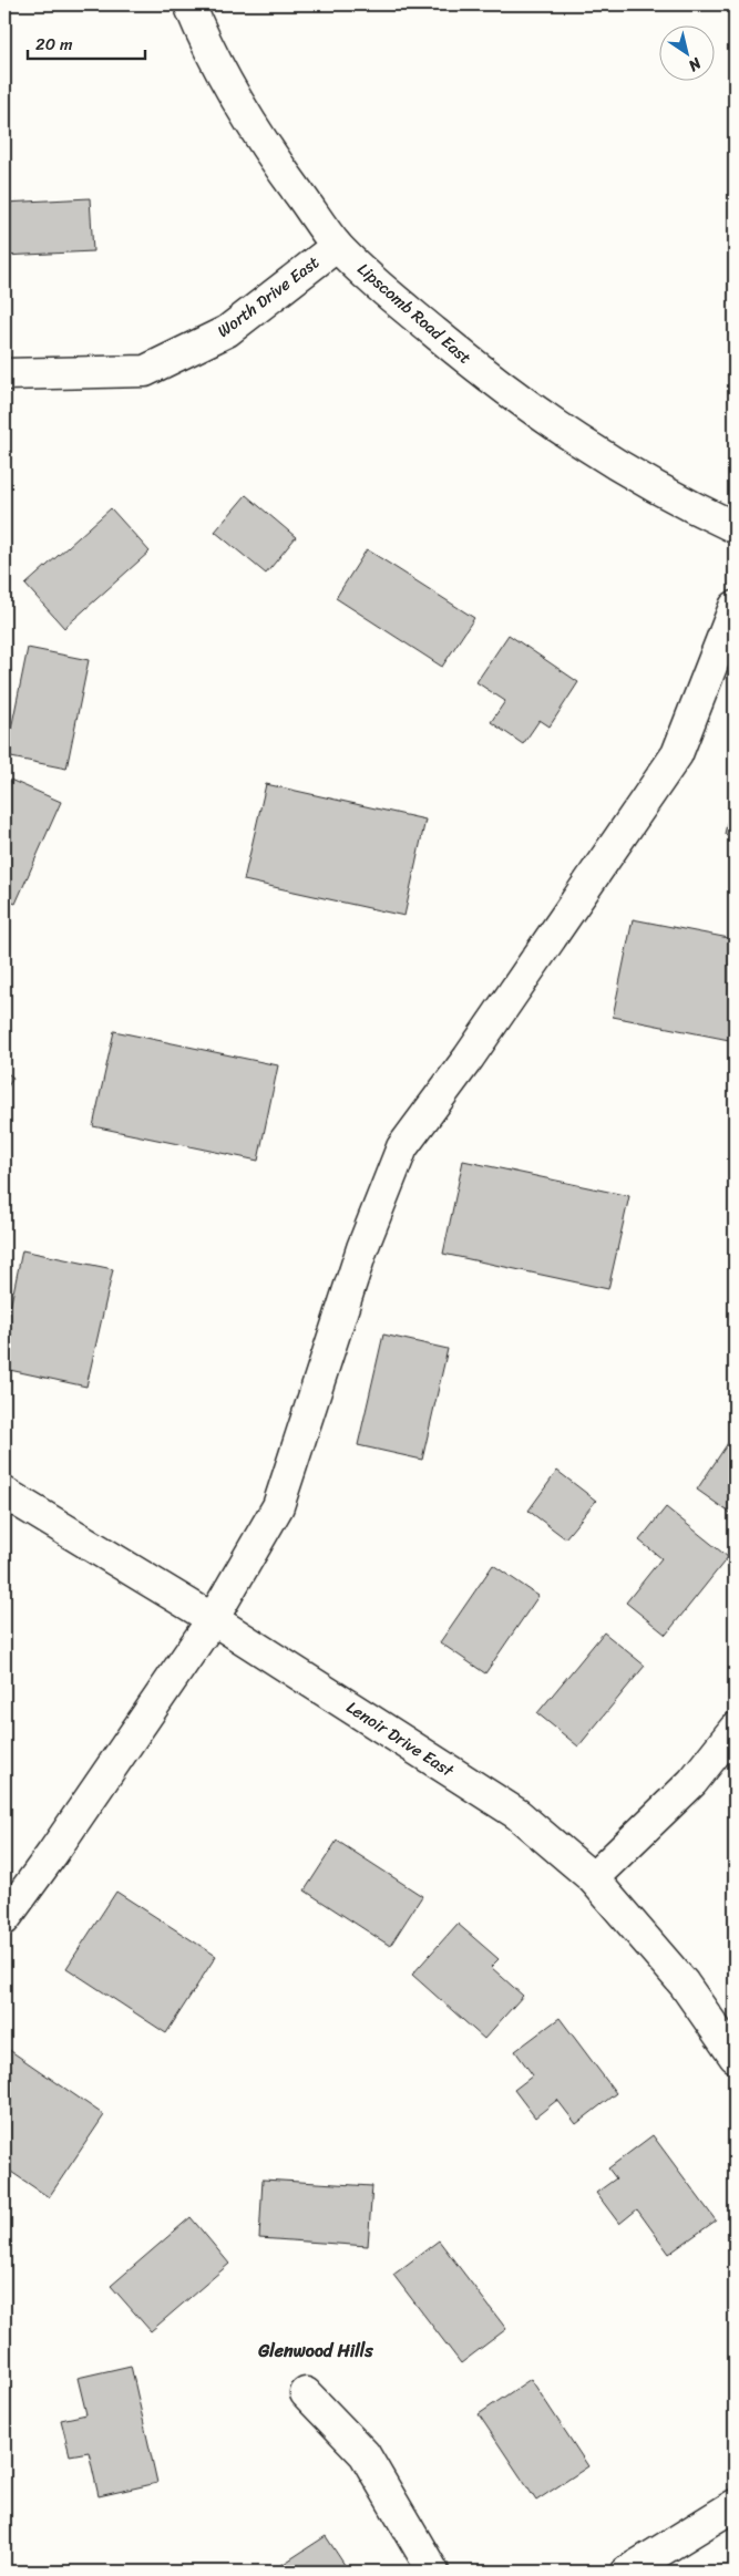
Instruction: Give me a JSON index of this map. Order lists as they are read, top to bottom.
{
  "streets": {
    "street": ["Worth Drive East", "Lipscomb Road East", "Lenoir Drive East"]
  },
  "crossings": [
    ["Worth Drive East", "Lipscomb Road East"]
  ],
  "districts": ["Glenwood Hills"],
  "scale_bar": "20 m",
  "north": "bottom right"
}
